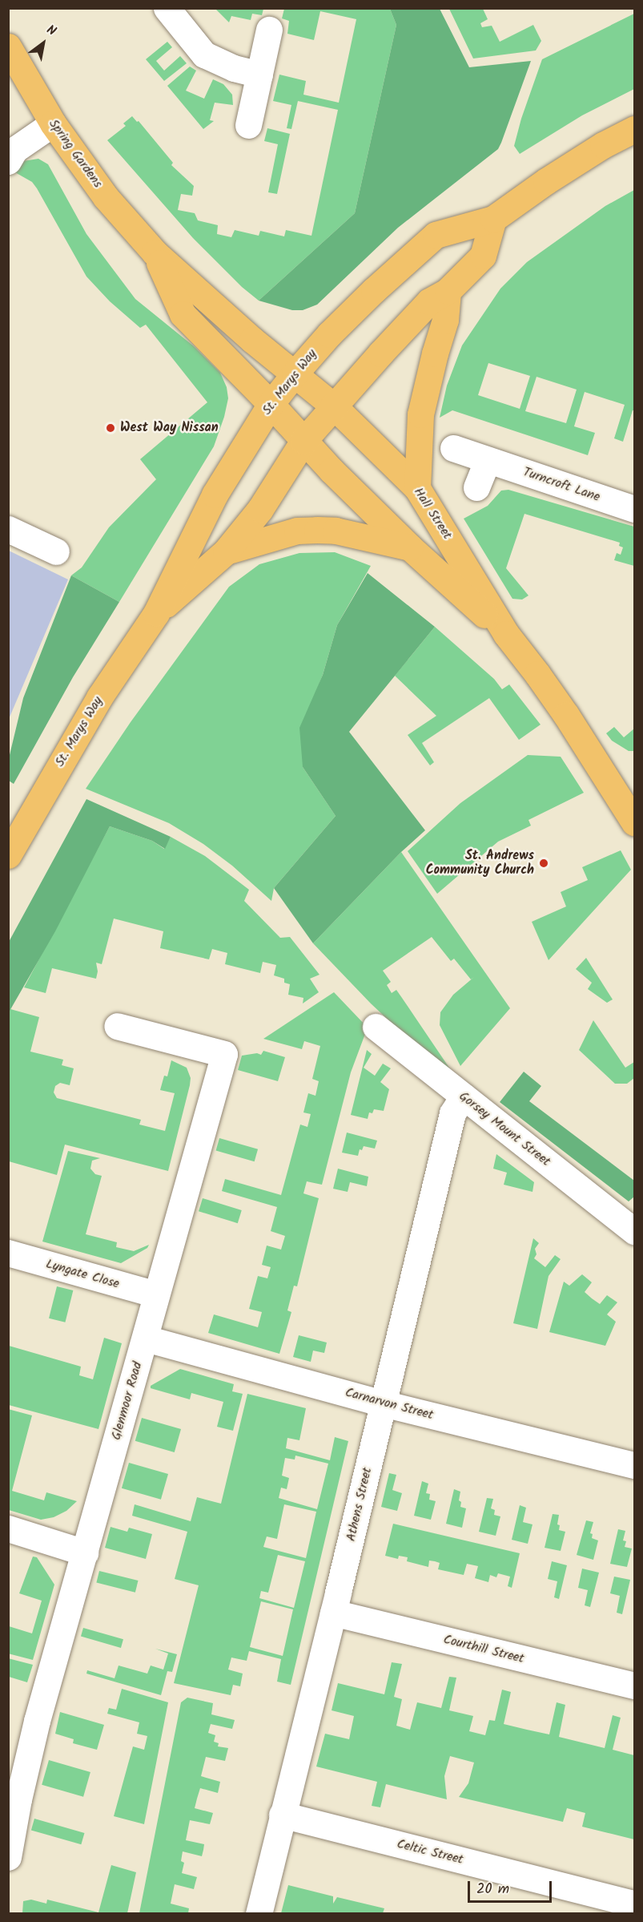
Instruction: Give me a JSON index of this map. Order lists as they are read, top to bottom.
{
  "streets": {
    "main road": ["Spring Gardens", "St. Marys Way", "Hall Street"],
    "street": [
      "Turncroft Lane",
      "Gorsey Mount Street",
      "Lyngate Close",
      "Glenmoor Road",
      "Carnarvon Street",
      "Athens Street",
      "Courthill Street",
      "Celtic Street"
    ]
  },
  "crossings": [
    ["Spring Gardens", "St. Marys Way"],
    ["Spring Gardens", "Hall Street"],
    ["St. Marys Way", "Hall Street"],
    ["Gorsey Mount Street", "Athens Street"],
    ["Lyngate Close", "Glenmoor Road"],
    ["Glenmoor Road", "Carnarvon Street"],
    ["Carnarvon Street", "Athens Street"],
    ["Athens Street", "Courthill Street"],
    ["Athens Street", "Celtic Street"]
  ],
  "places": ["West Way Nissan", "St. Andrews Community Church"],
  "scale_bar": "20 m",
  "north": "top right"
}
